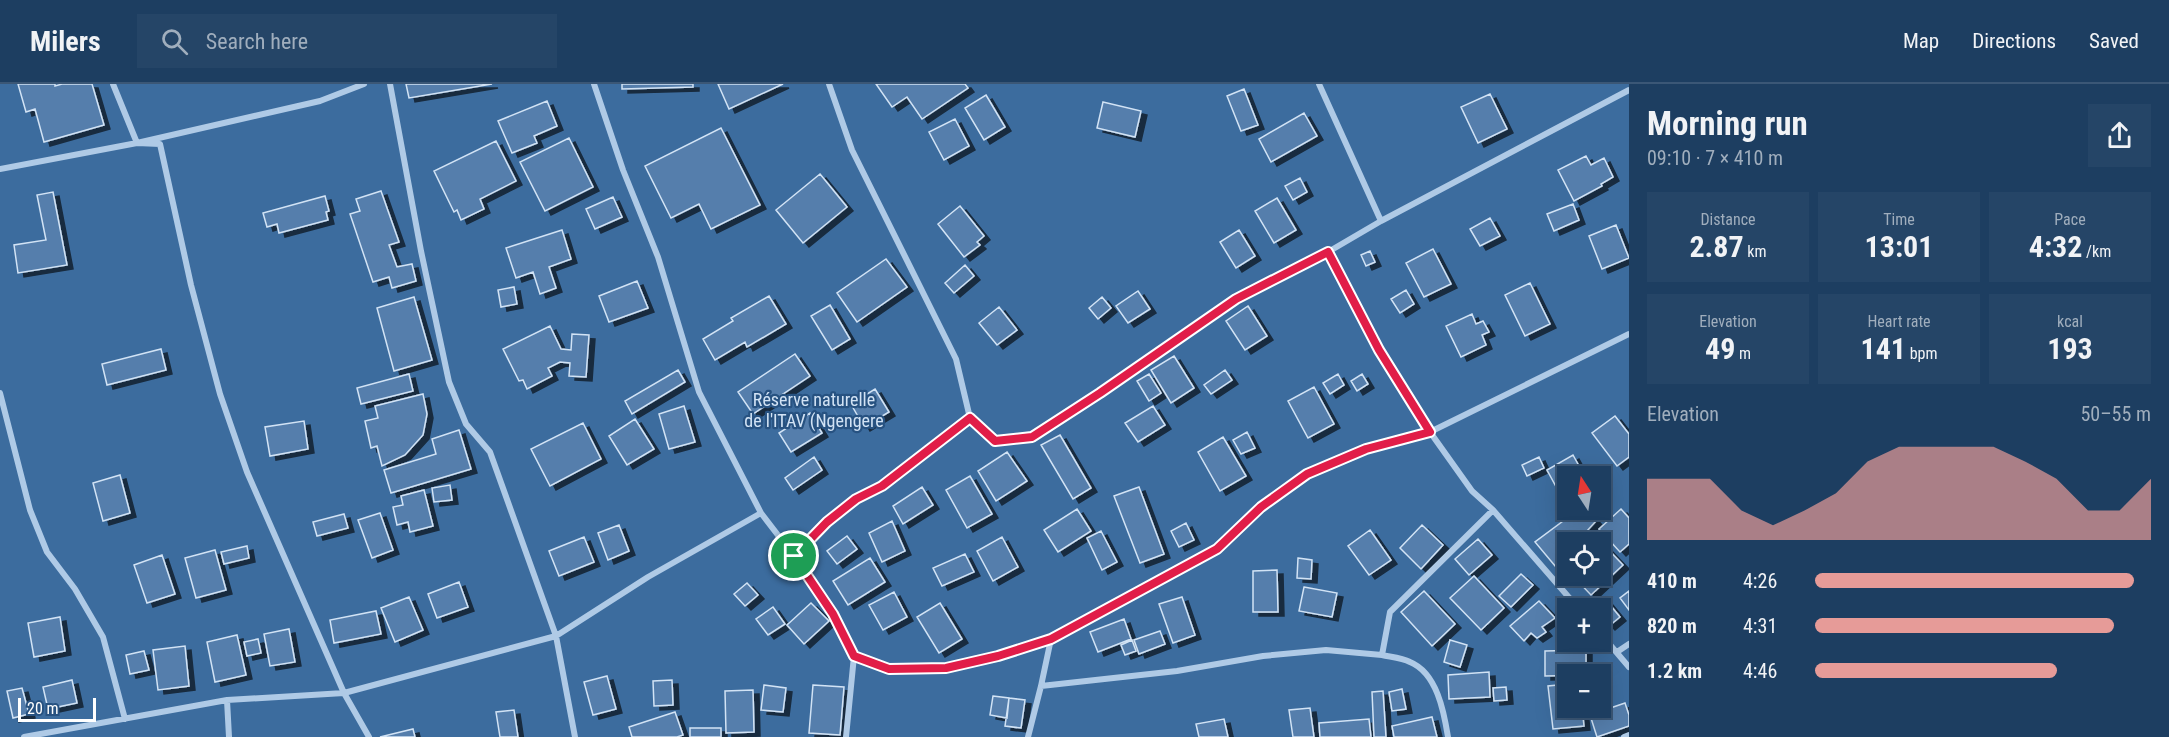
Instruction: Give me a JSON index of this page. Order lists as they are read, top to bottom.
{
  "parks": ["Réserve naturelle de l'ITAV (Ngengere"],
  "scale_bar": "20 m",
  "north": "top",
  "page": {
    "header": "Milers",
    "search": "Search here",
    "nav": ["Map", "Directions", "Saved"],
    "heading": ["Morning run", "09:10 · 7 × 410 m"],
    "stats": [
      ["Distance", "2.87 km"],
      ["Time", "13:01"],
      ["Pace", "4:32 /km"],
      ["Elevation", "49 m"],
      ["Heart rate", "141 bpm"],
      ["kcal", "193"]
    ],
    "chart": ["Elevation", "50–55 m"],
    "map_buttons": ["+", "−"],
    "list": [
      {
        "name": "410 m",
        "note": "4:26"
      },
      {
        "name": "820 m",
        "note": "4:31"
      },
      {
        "name": "1.2 km",
        "note": "4:46"
      }
    ],
    "scale": "20 m"
  }
}
